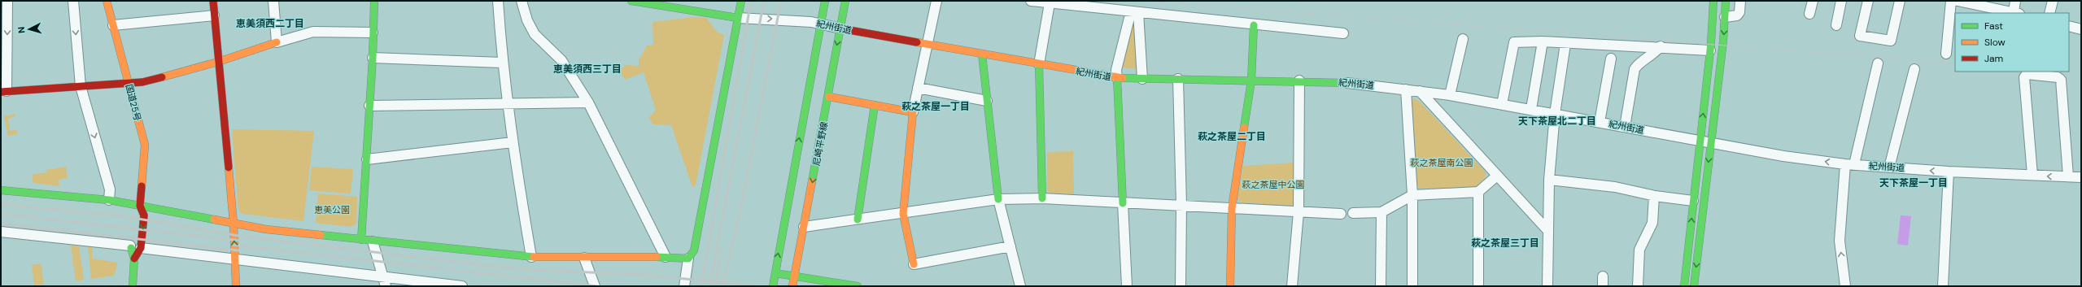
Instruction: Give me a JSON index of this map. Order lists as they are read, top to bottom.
{
  "streets": {
    "main road": ["紀州街道", "国道25号", "尼崎平野線"]
  },
  "crossings": [
    ["紀州街道", "尼崎平野線"]
  ],
  "districts": [
    "恵美須西二丁目",
    "恵美須西三丁目",
    "萩之茶屋一丁目",
    "天下茶屋北二丁目",
    "萩之茶屋二丁目",
    "天下茶屋一丁目",
    "萩之茶屋三丁目"
  ],
  "parks": ["萩之茶屋南公園", "萩之茶屋中公園", "恵美公園"],
  "legend": ["Fast", "Slow", "Jam"],
  "north": "left"
}
